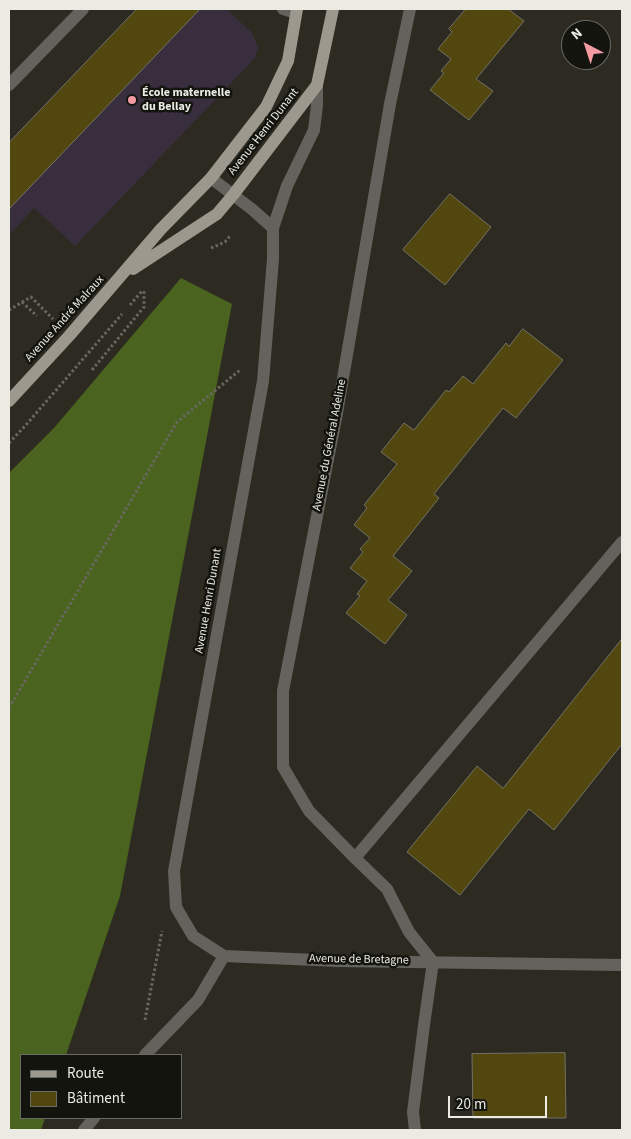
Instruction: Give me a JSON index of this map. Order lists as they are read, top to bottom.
{
  "streets": {
    "main road": ["Avenue Henri Dunant", "Avenue André Malraux"],
    "street": ["Avenue du Général Adeline", "Avenue de Bretagne"]
  },
  "crossings": [
    ["Avenue Henri Dunant", "Avenue André Malraux"],
    ["Avenue Henri Dunant", "Avenue de Bretagne"],
    ["Avenue du Général Adeline", "Avenue de Bretagne"]
  ],
  "places": ["École maternelle du Bellay"],
  "legend": ["Route", "Bâtiment"],
  "scale_bar": "20 m",
  "north": "top left"
}
